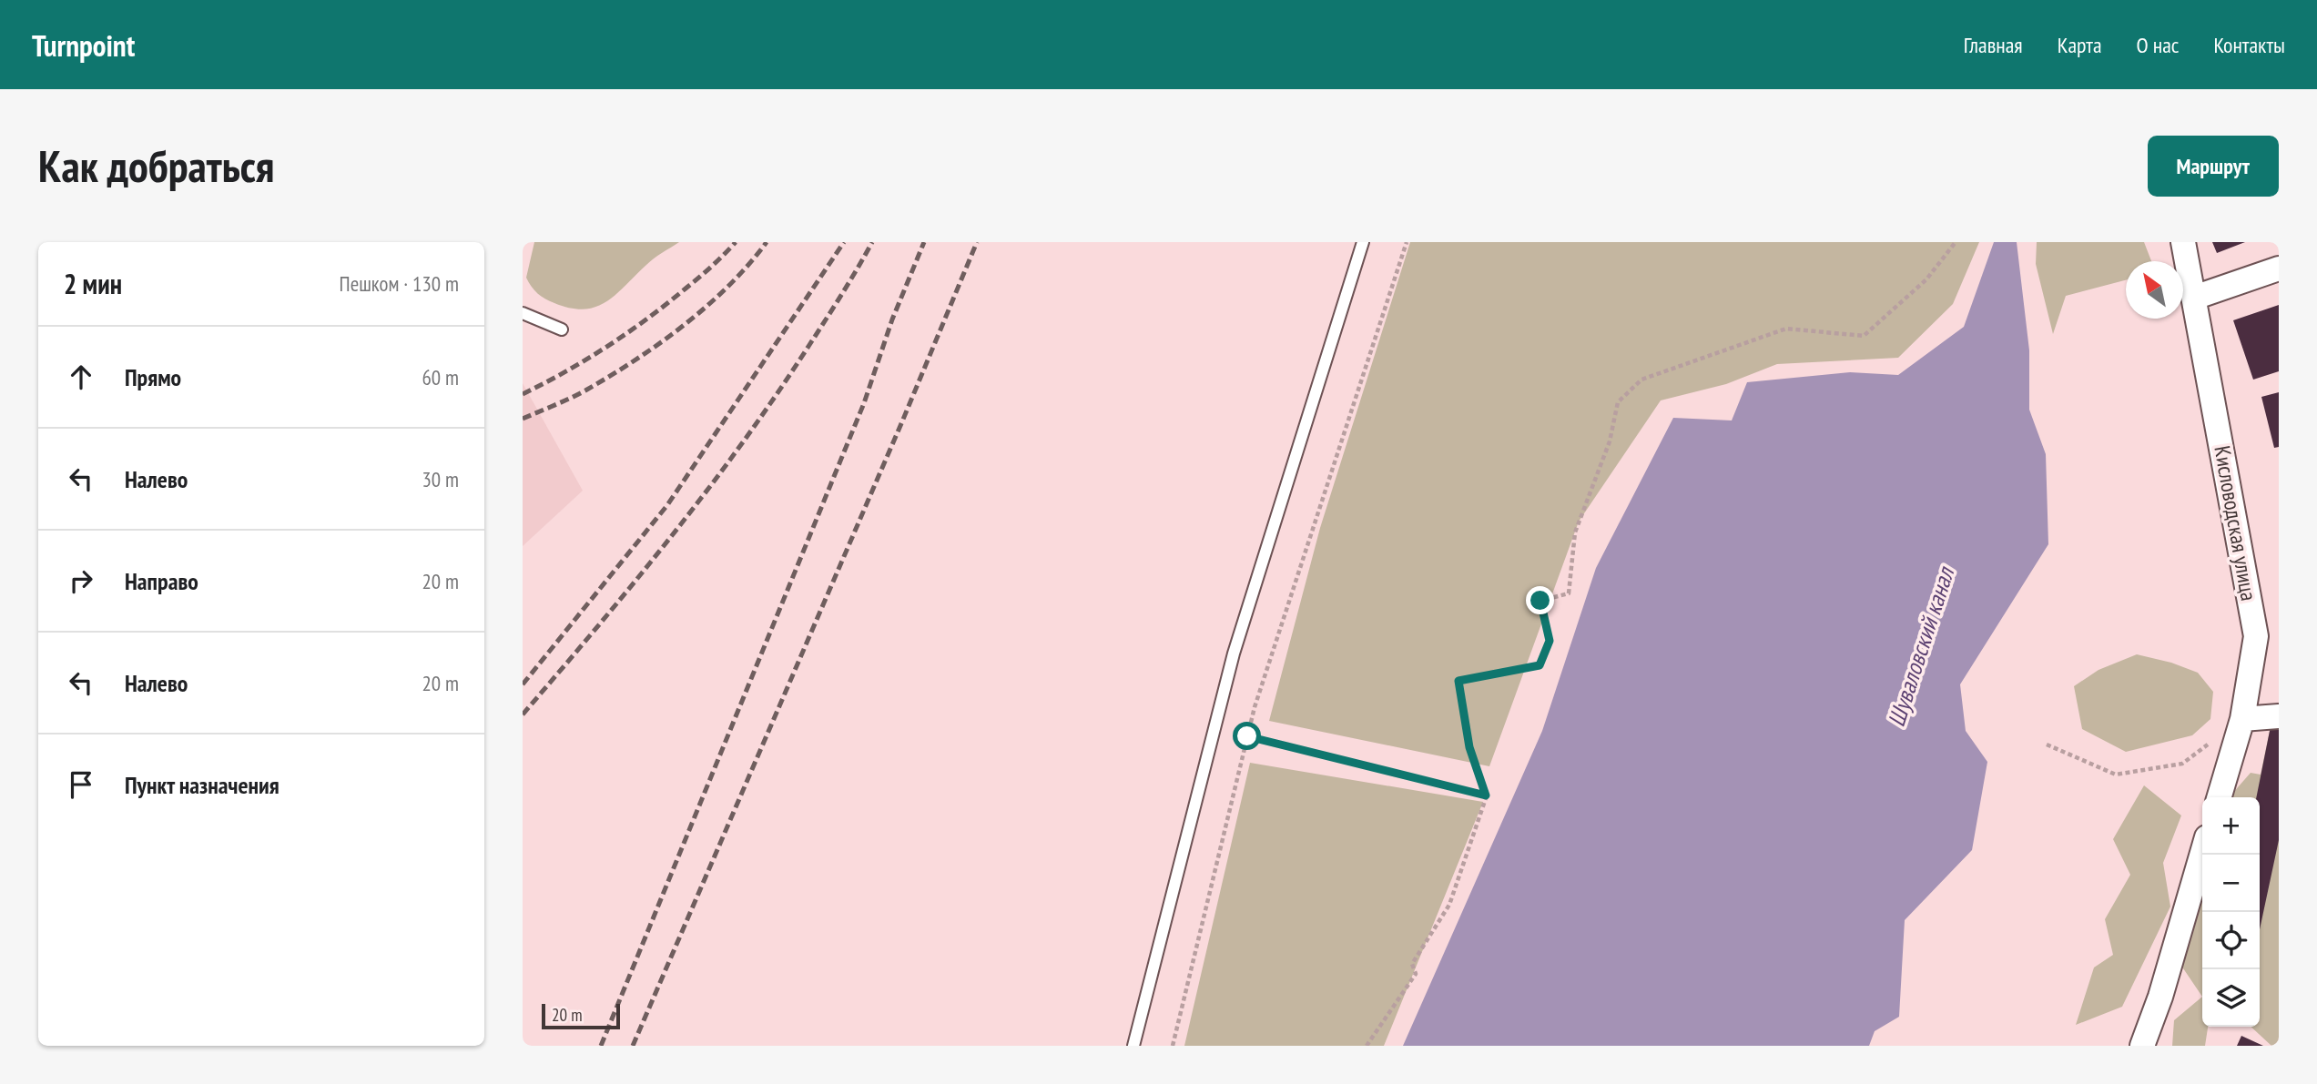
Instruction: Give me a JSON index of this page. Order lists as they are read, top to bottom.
{
  "streets": {
    "street": ["Кисловодская улица"]
  },
  "water": ["Шуваловский канал"],
  "scale_bar": "20 m",
  "north": "top left",
  "page": {
    "header": "Turnpoint",
    "nav": [
      "Главная",
      "Карта",
      "О нас",
      "Контакты"
    ],
    "buttons": "Маршрут",
    "title": "Как добраться",
    "heading": ["2 мин", "Пешком · 130 m"],
    "list": [
      ["Прямо", "60 m"],
      ["Налево", "30 m"],
      ["Направо", "20 m"],
      ["Налево", "20 m"],
      "Пункт назначения"
    ],
    "map_buttons": ["+", "−"],
    "scale": "20 m"
  }
}
